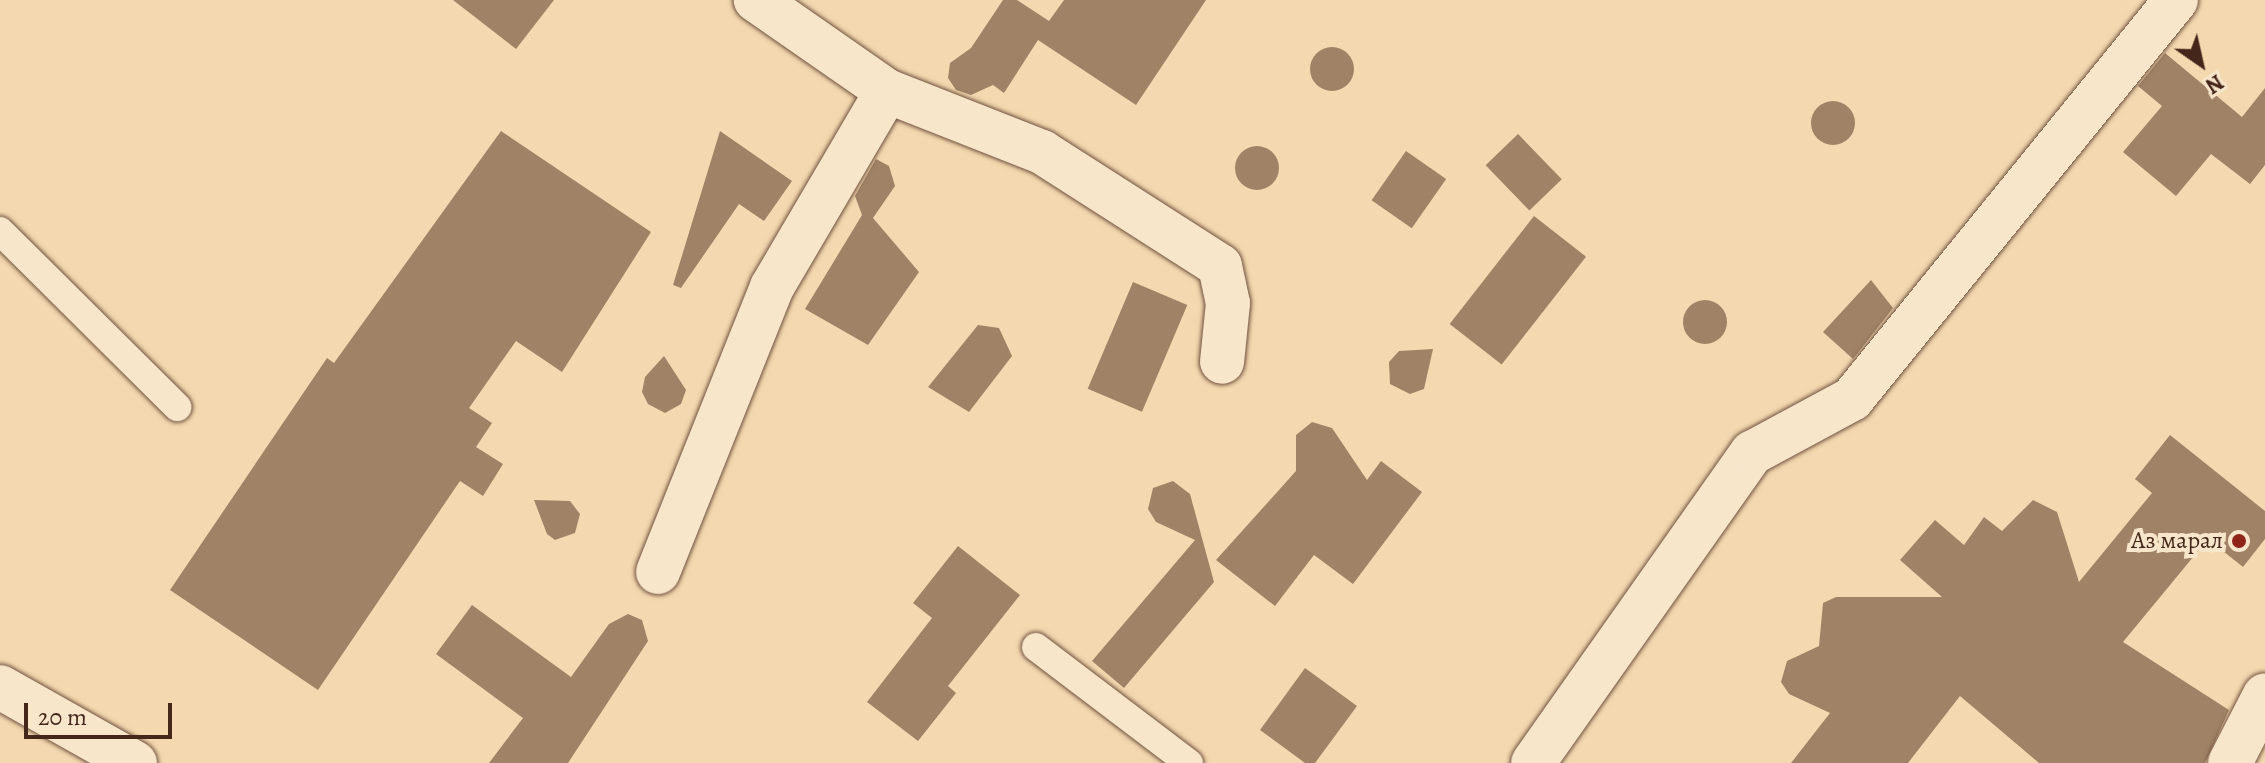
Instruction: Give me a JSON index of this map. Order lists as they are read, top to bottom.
{
  "places": ["Аз марал"],
  "scale_bar": "20 m",
  "north": "bottom right"
}
